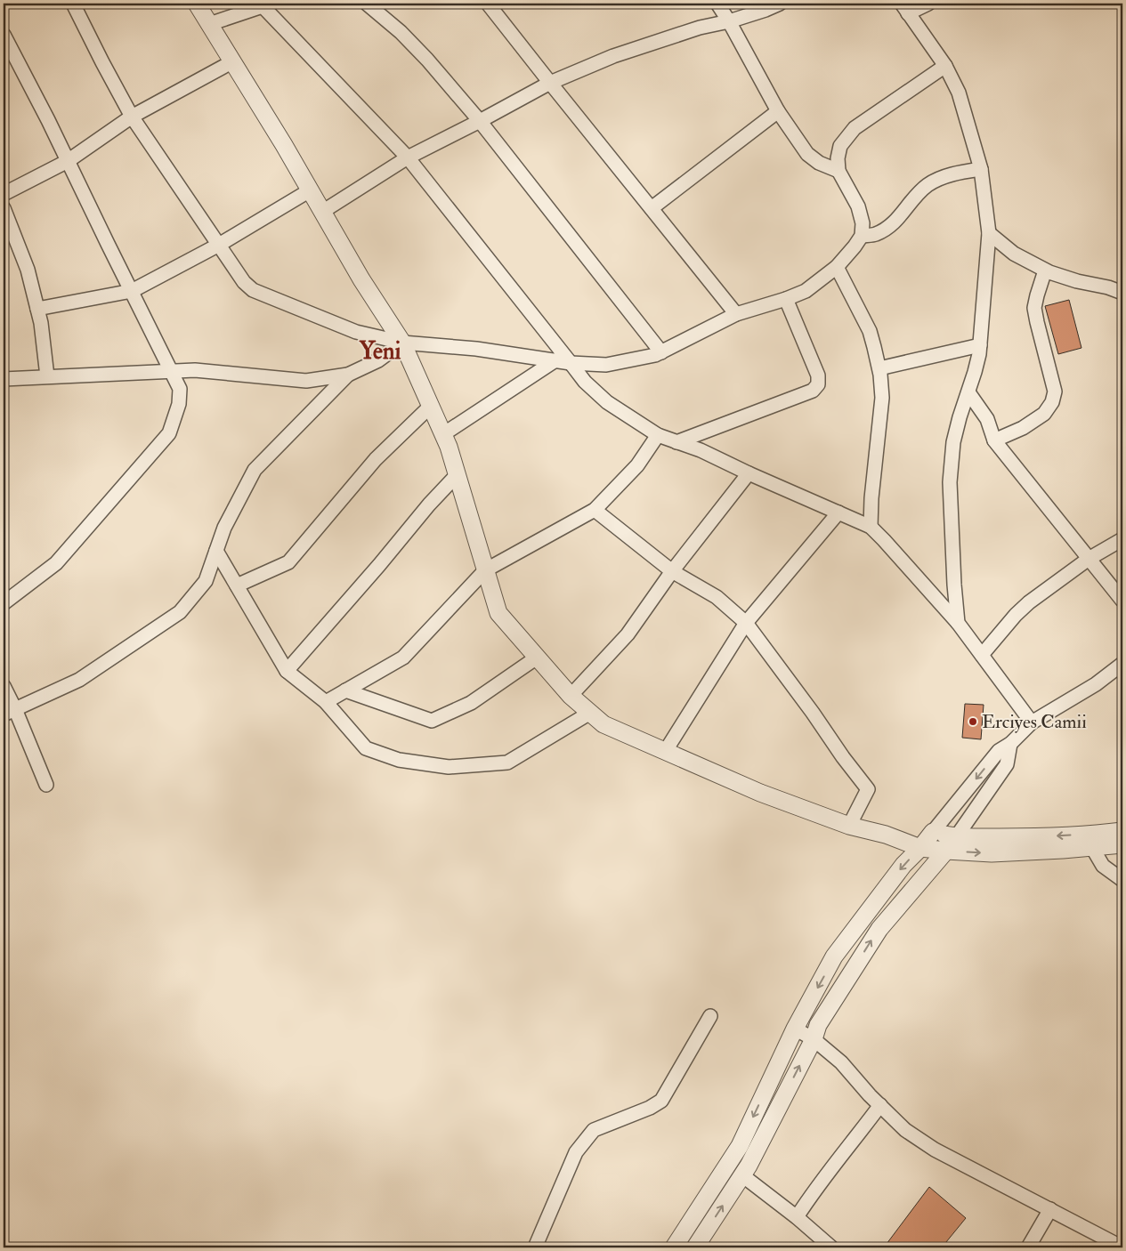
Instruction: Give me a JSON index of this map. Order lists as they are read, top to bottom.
{
  "districts": ["Yeni"],
  "places": ["Erciyes Camii"]
}
